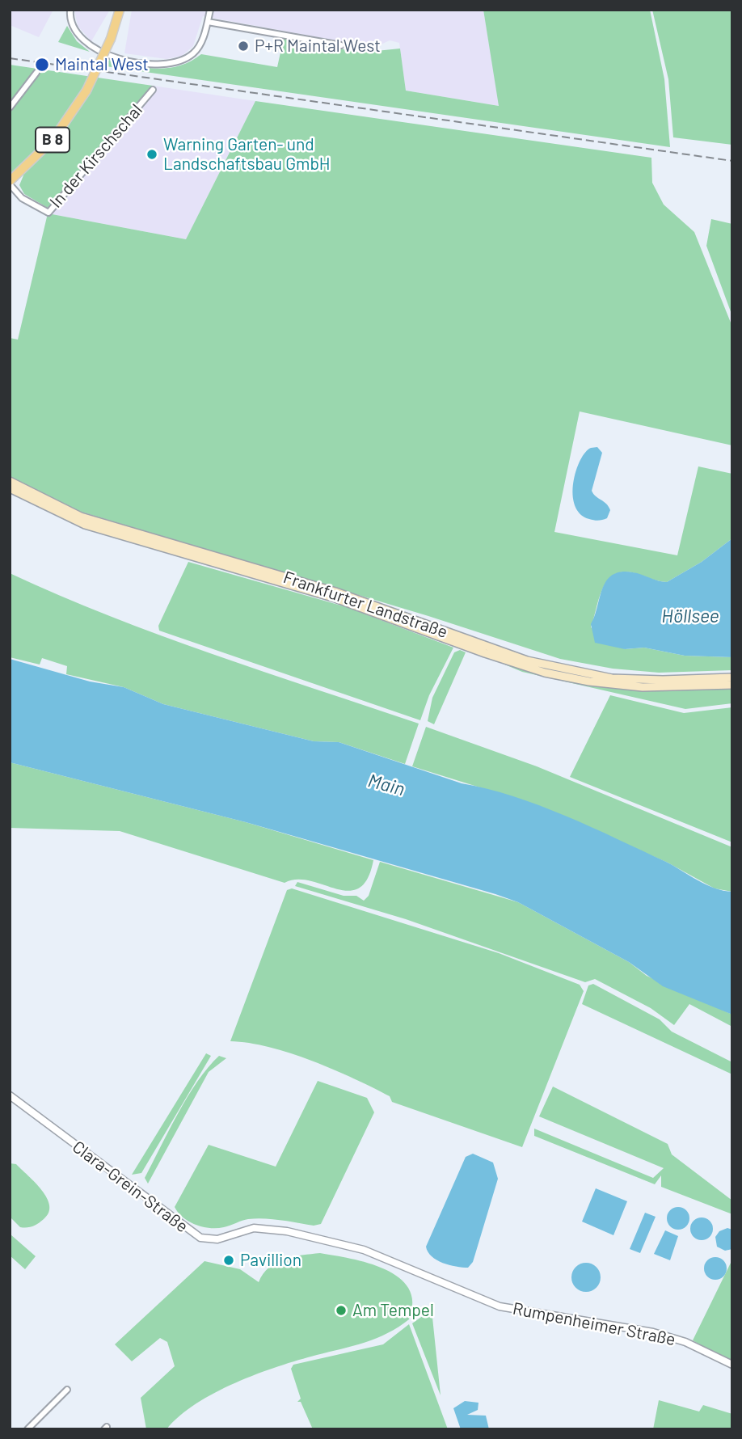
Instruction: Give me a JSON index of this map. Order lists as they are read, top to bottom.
{
  "streets": {
    "main road": ["B 8", "Frankfurter Landstraße"],
    "street": ["In der Kirschschal", "Clara-Grein-Straße", "Rumpenheimer Straße"]
  },
  "crossings": [
    ["B 8", "In der Kirschschal"],
    ["Clara-Grein-Straße", "Rumpenheimer Straße"]
  ],
  "water": ["Höllsee", "Main"],
  "places": [
    "P+R Maintal West",
    "Maintal West",
    "Warning Garten- und Landschaftsbau GmbH",
    "Pavillion",
    "Am Tempel"
  ]
}
